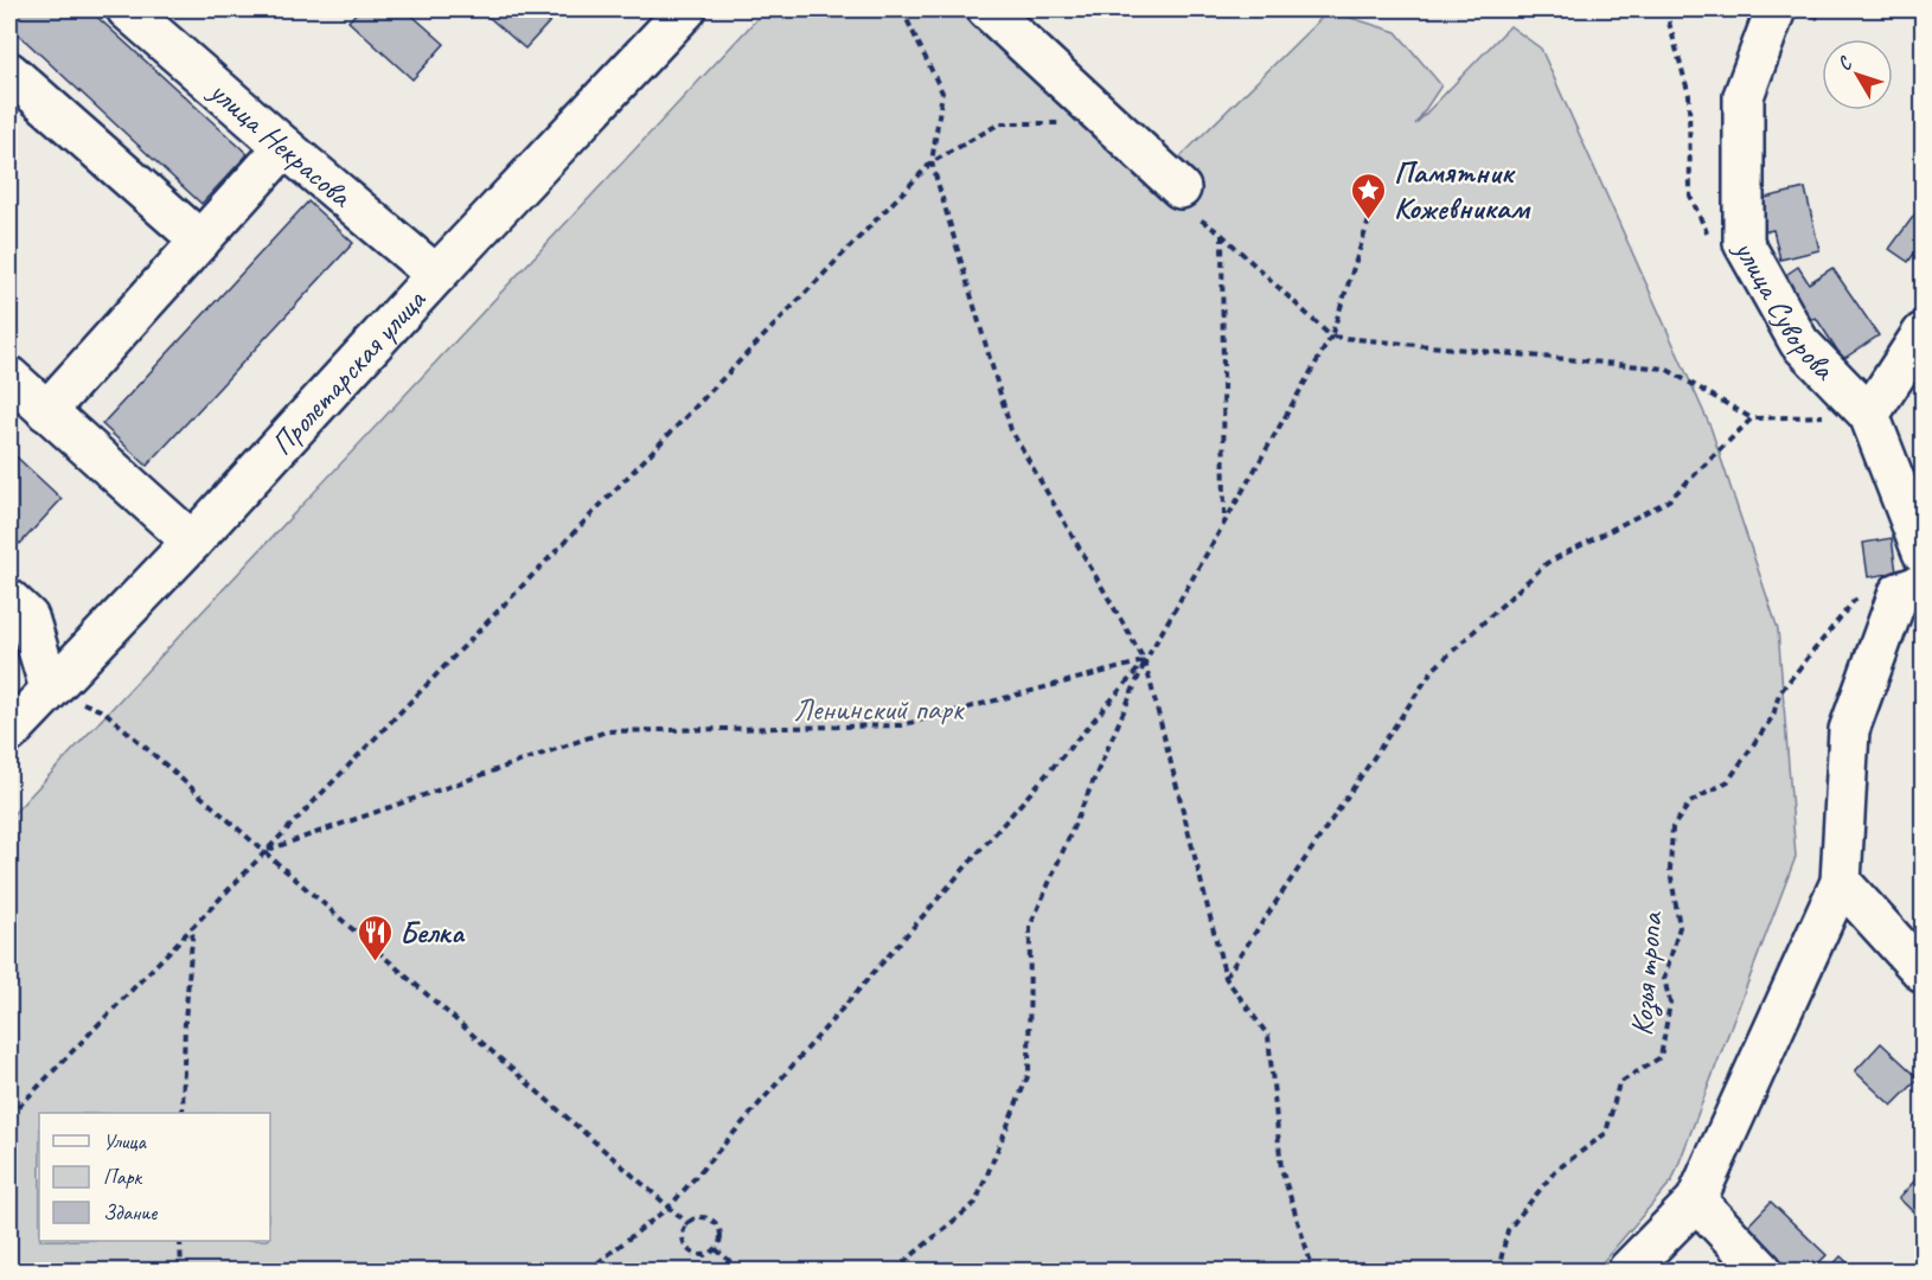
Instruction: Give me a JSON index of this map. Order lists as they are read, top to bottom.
{
  "streets": {
    "street": ["улица Некрасова", "улица Суворова", "Пролетарская улица"],
    "path": ["Козья тропа"]
  },
  "crossings": [
    ["улица Некрасова", "Пролетарская улица"]
  ],
  "parks": ["Ленинский парк"],
  "places": {
    "place": ["Памятник Кожевникам"],
    "restaurant": ["Белка"]
  },
  "legend": ["Улица", "Парк", "Здание"],
  "north": "top left"
}
